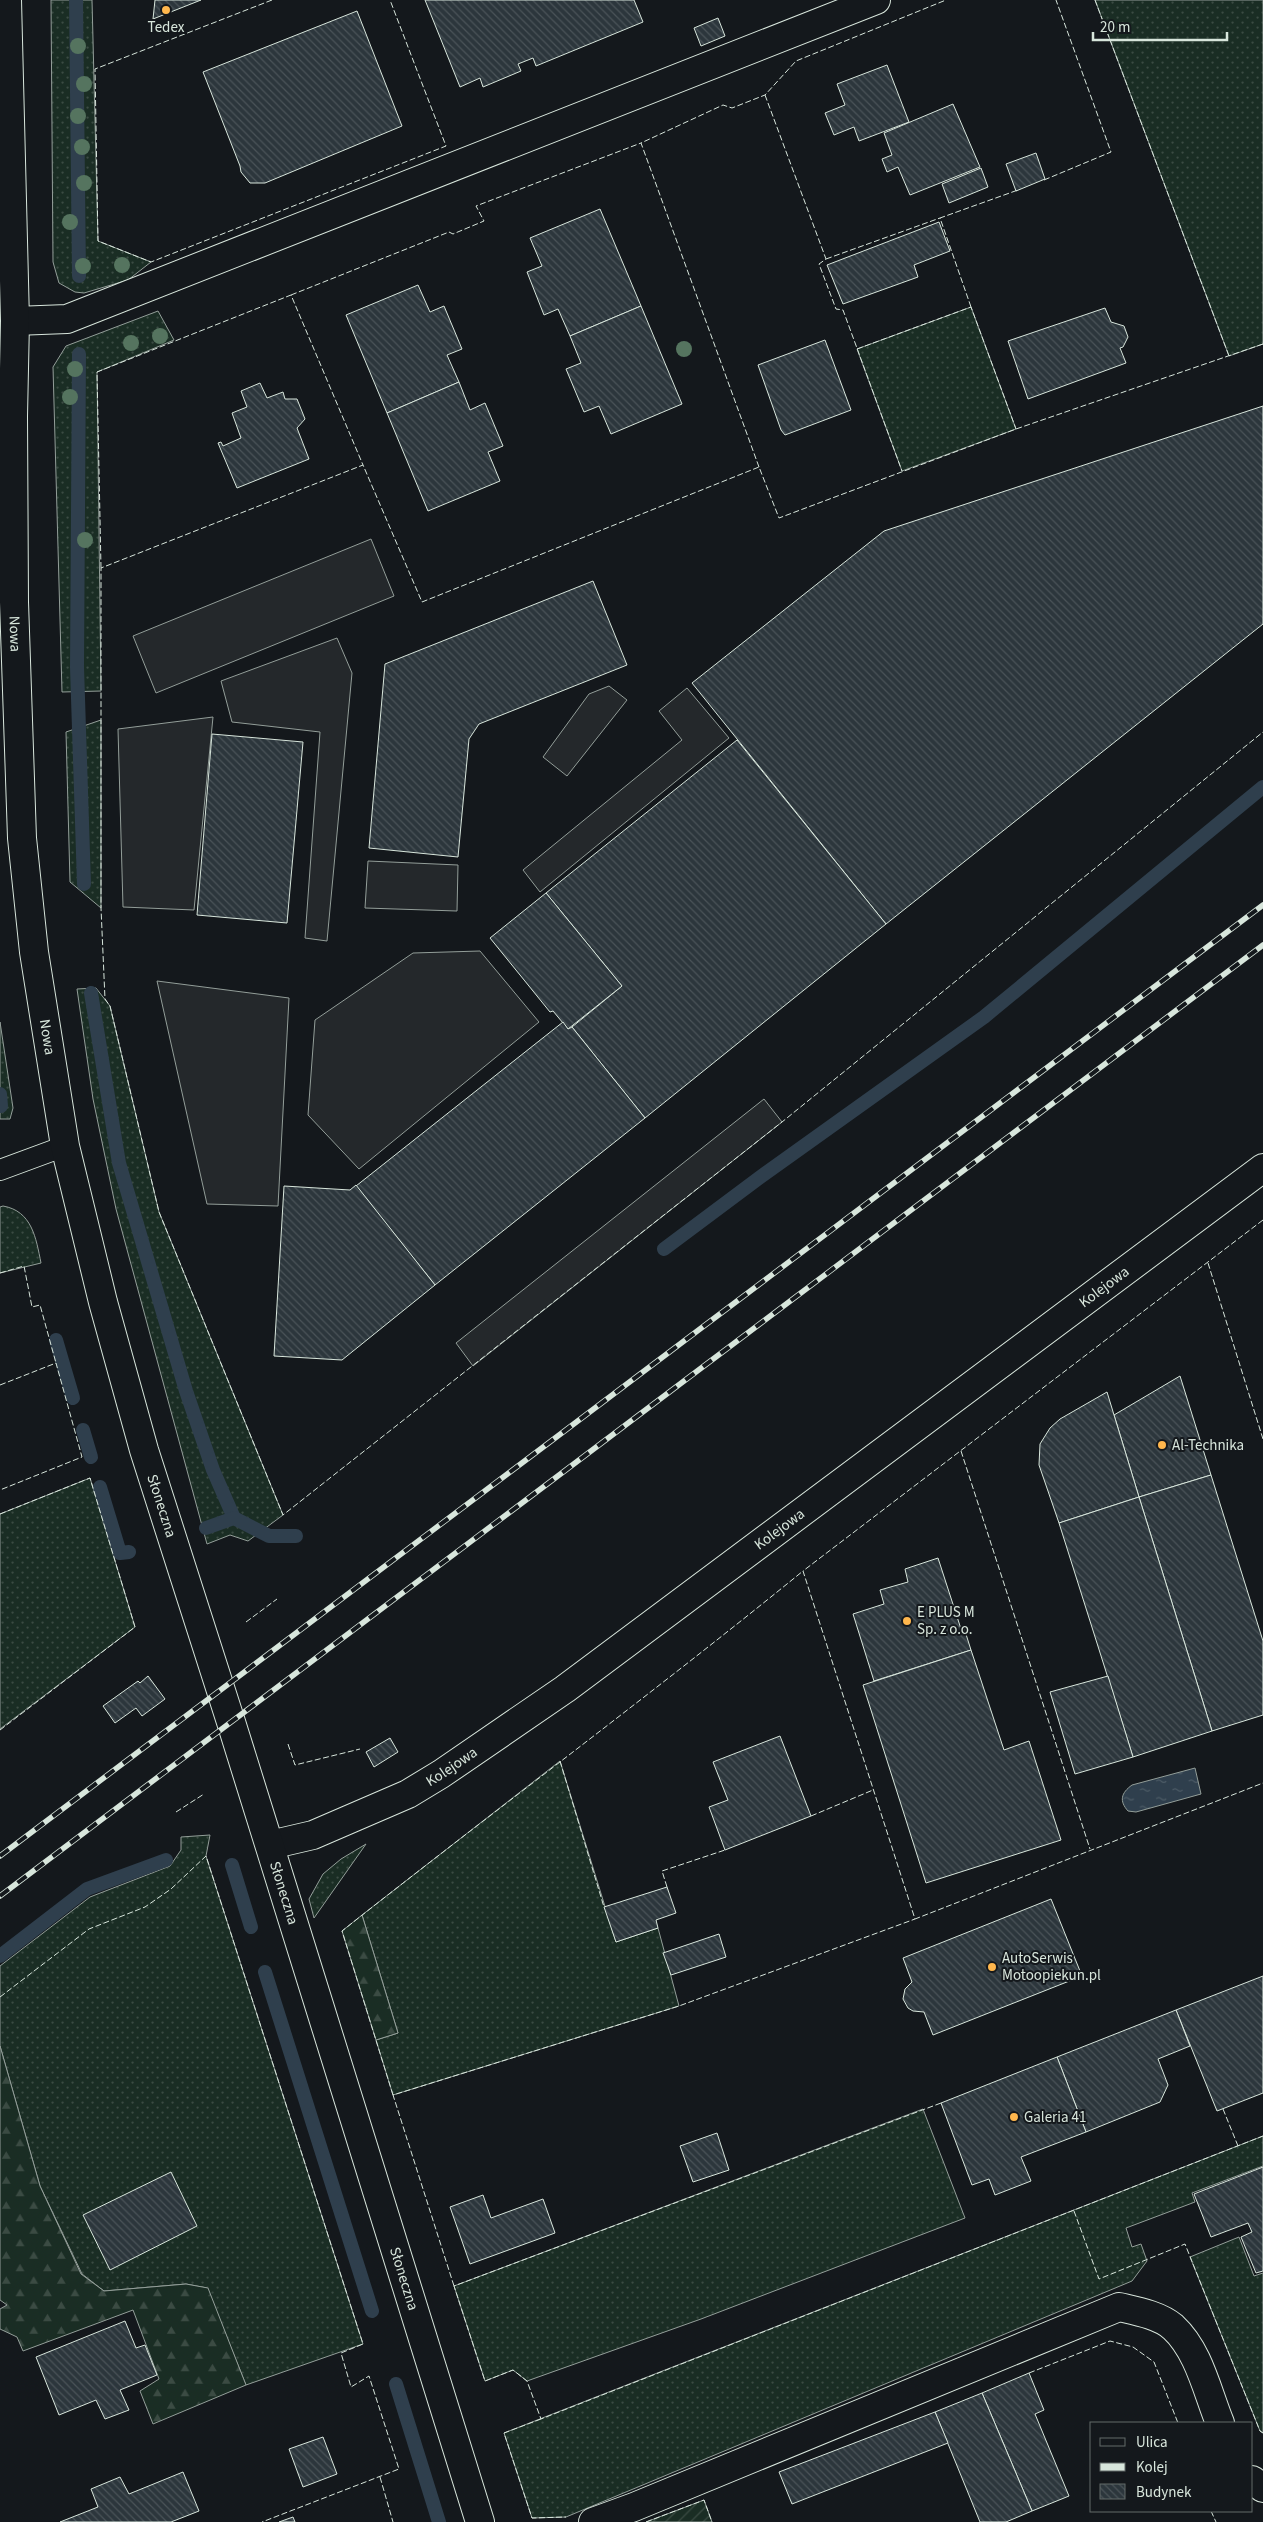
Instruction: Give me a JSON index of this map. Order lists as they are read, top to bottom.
{
  "streets": {
    "street": ["Nowa", "Kolejowa", "Słoneczna"]
  },
  "crossings": [
    ["Nowa", "Słoneczna"],
    ["Kolejowa", "Słoneczna"]
  ],
  "places": [
    "Tedex",
    "Al-Technika",
    "E PLUS M Sp. z o.o.",
    "AutoSerwis Motoopiekun.pl",
    "Galeria 41"
  ],
  "legend": ["Ulica", "Kolej", "Budynek"],
  "scale_bar": "20 m"
}
